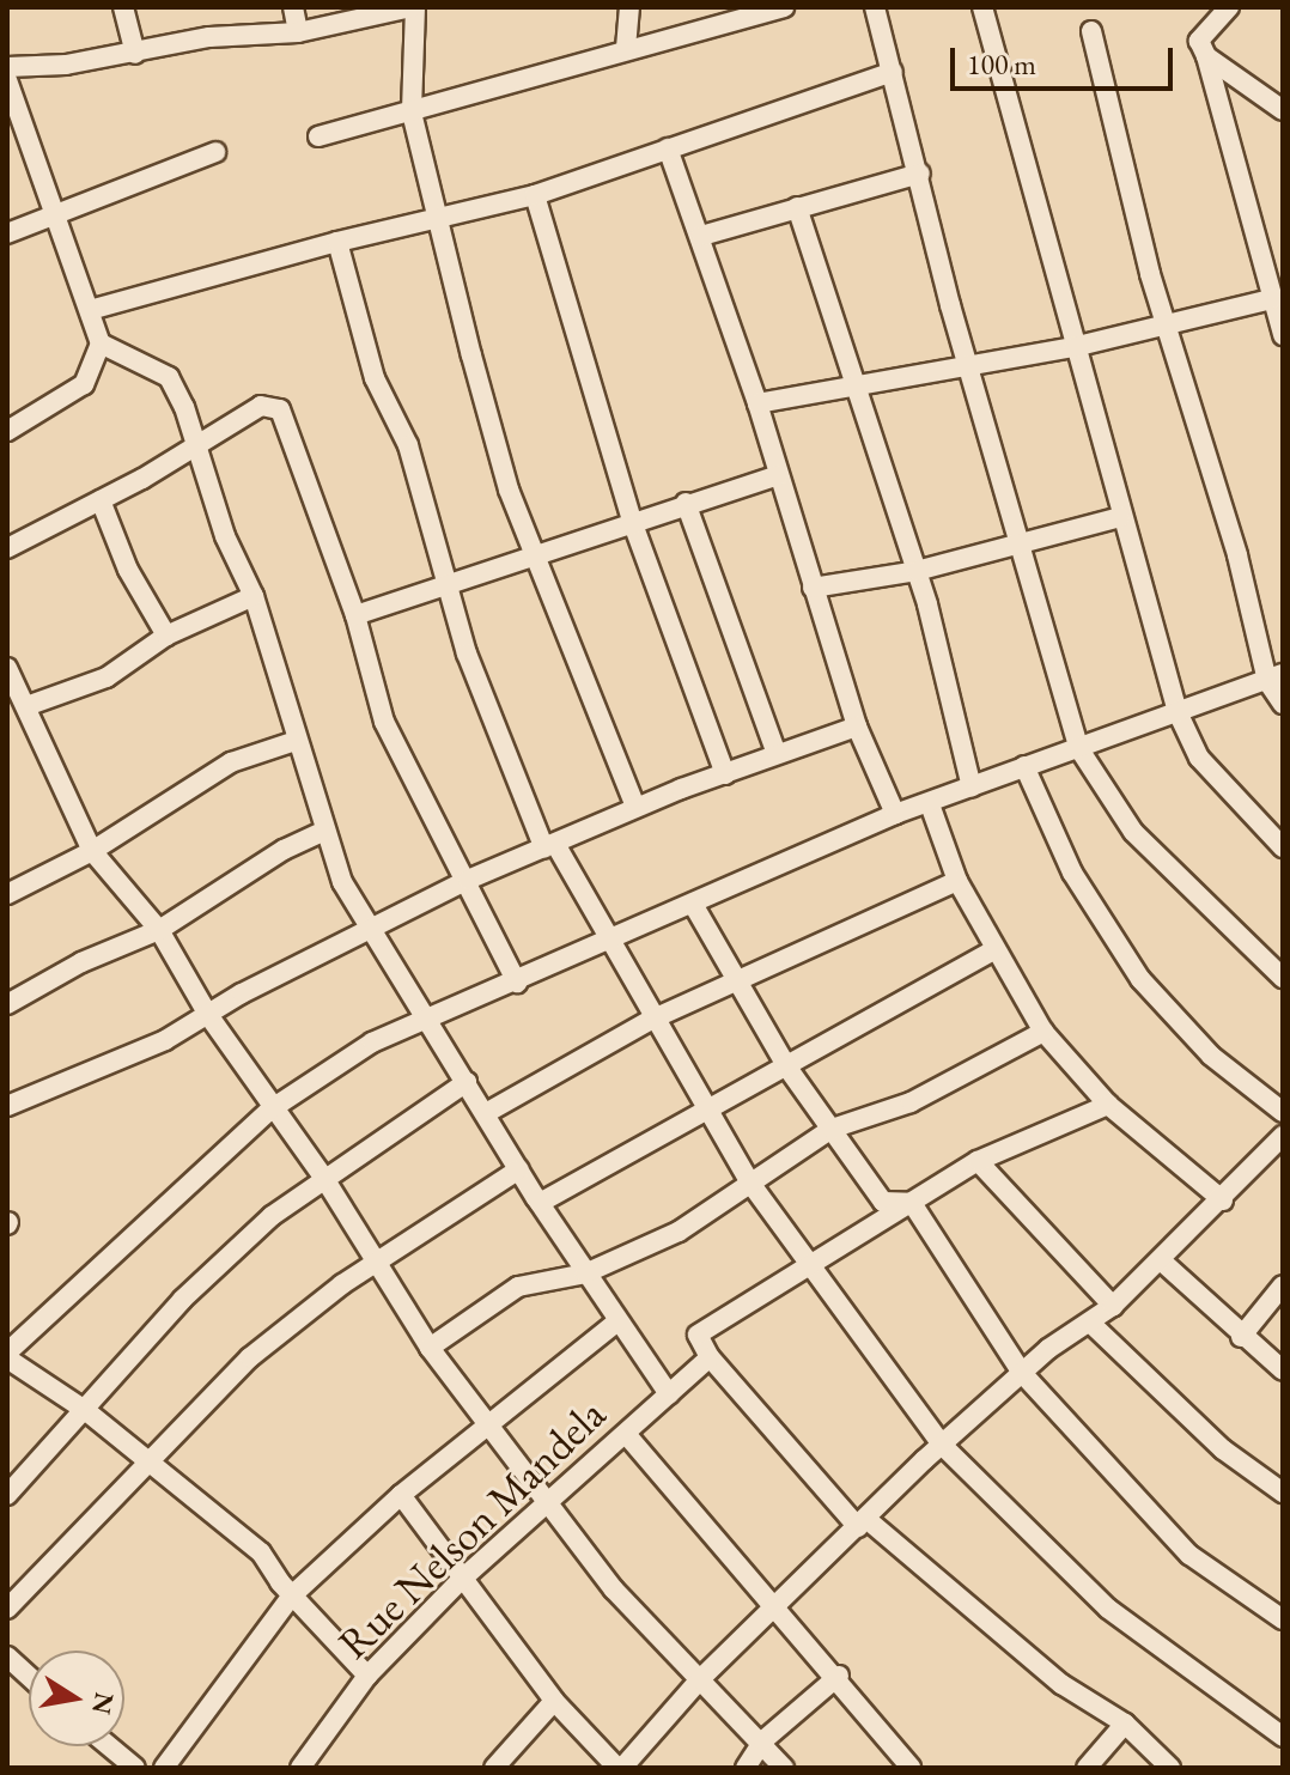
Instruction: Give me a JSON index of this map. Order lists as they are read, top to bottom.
{
  "streets": {
    "street": ["Rue Nelson Mandela"]
  },
  "scale_bar": "100 m",
  "north": "right"
}
